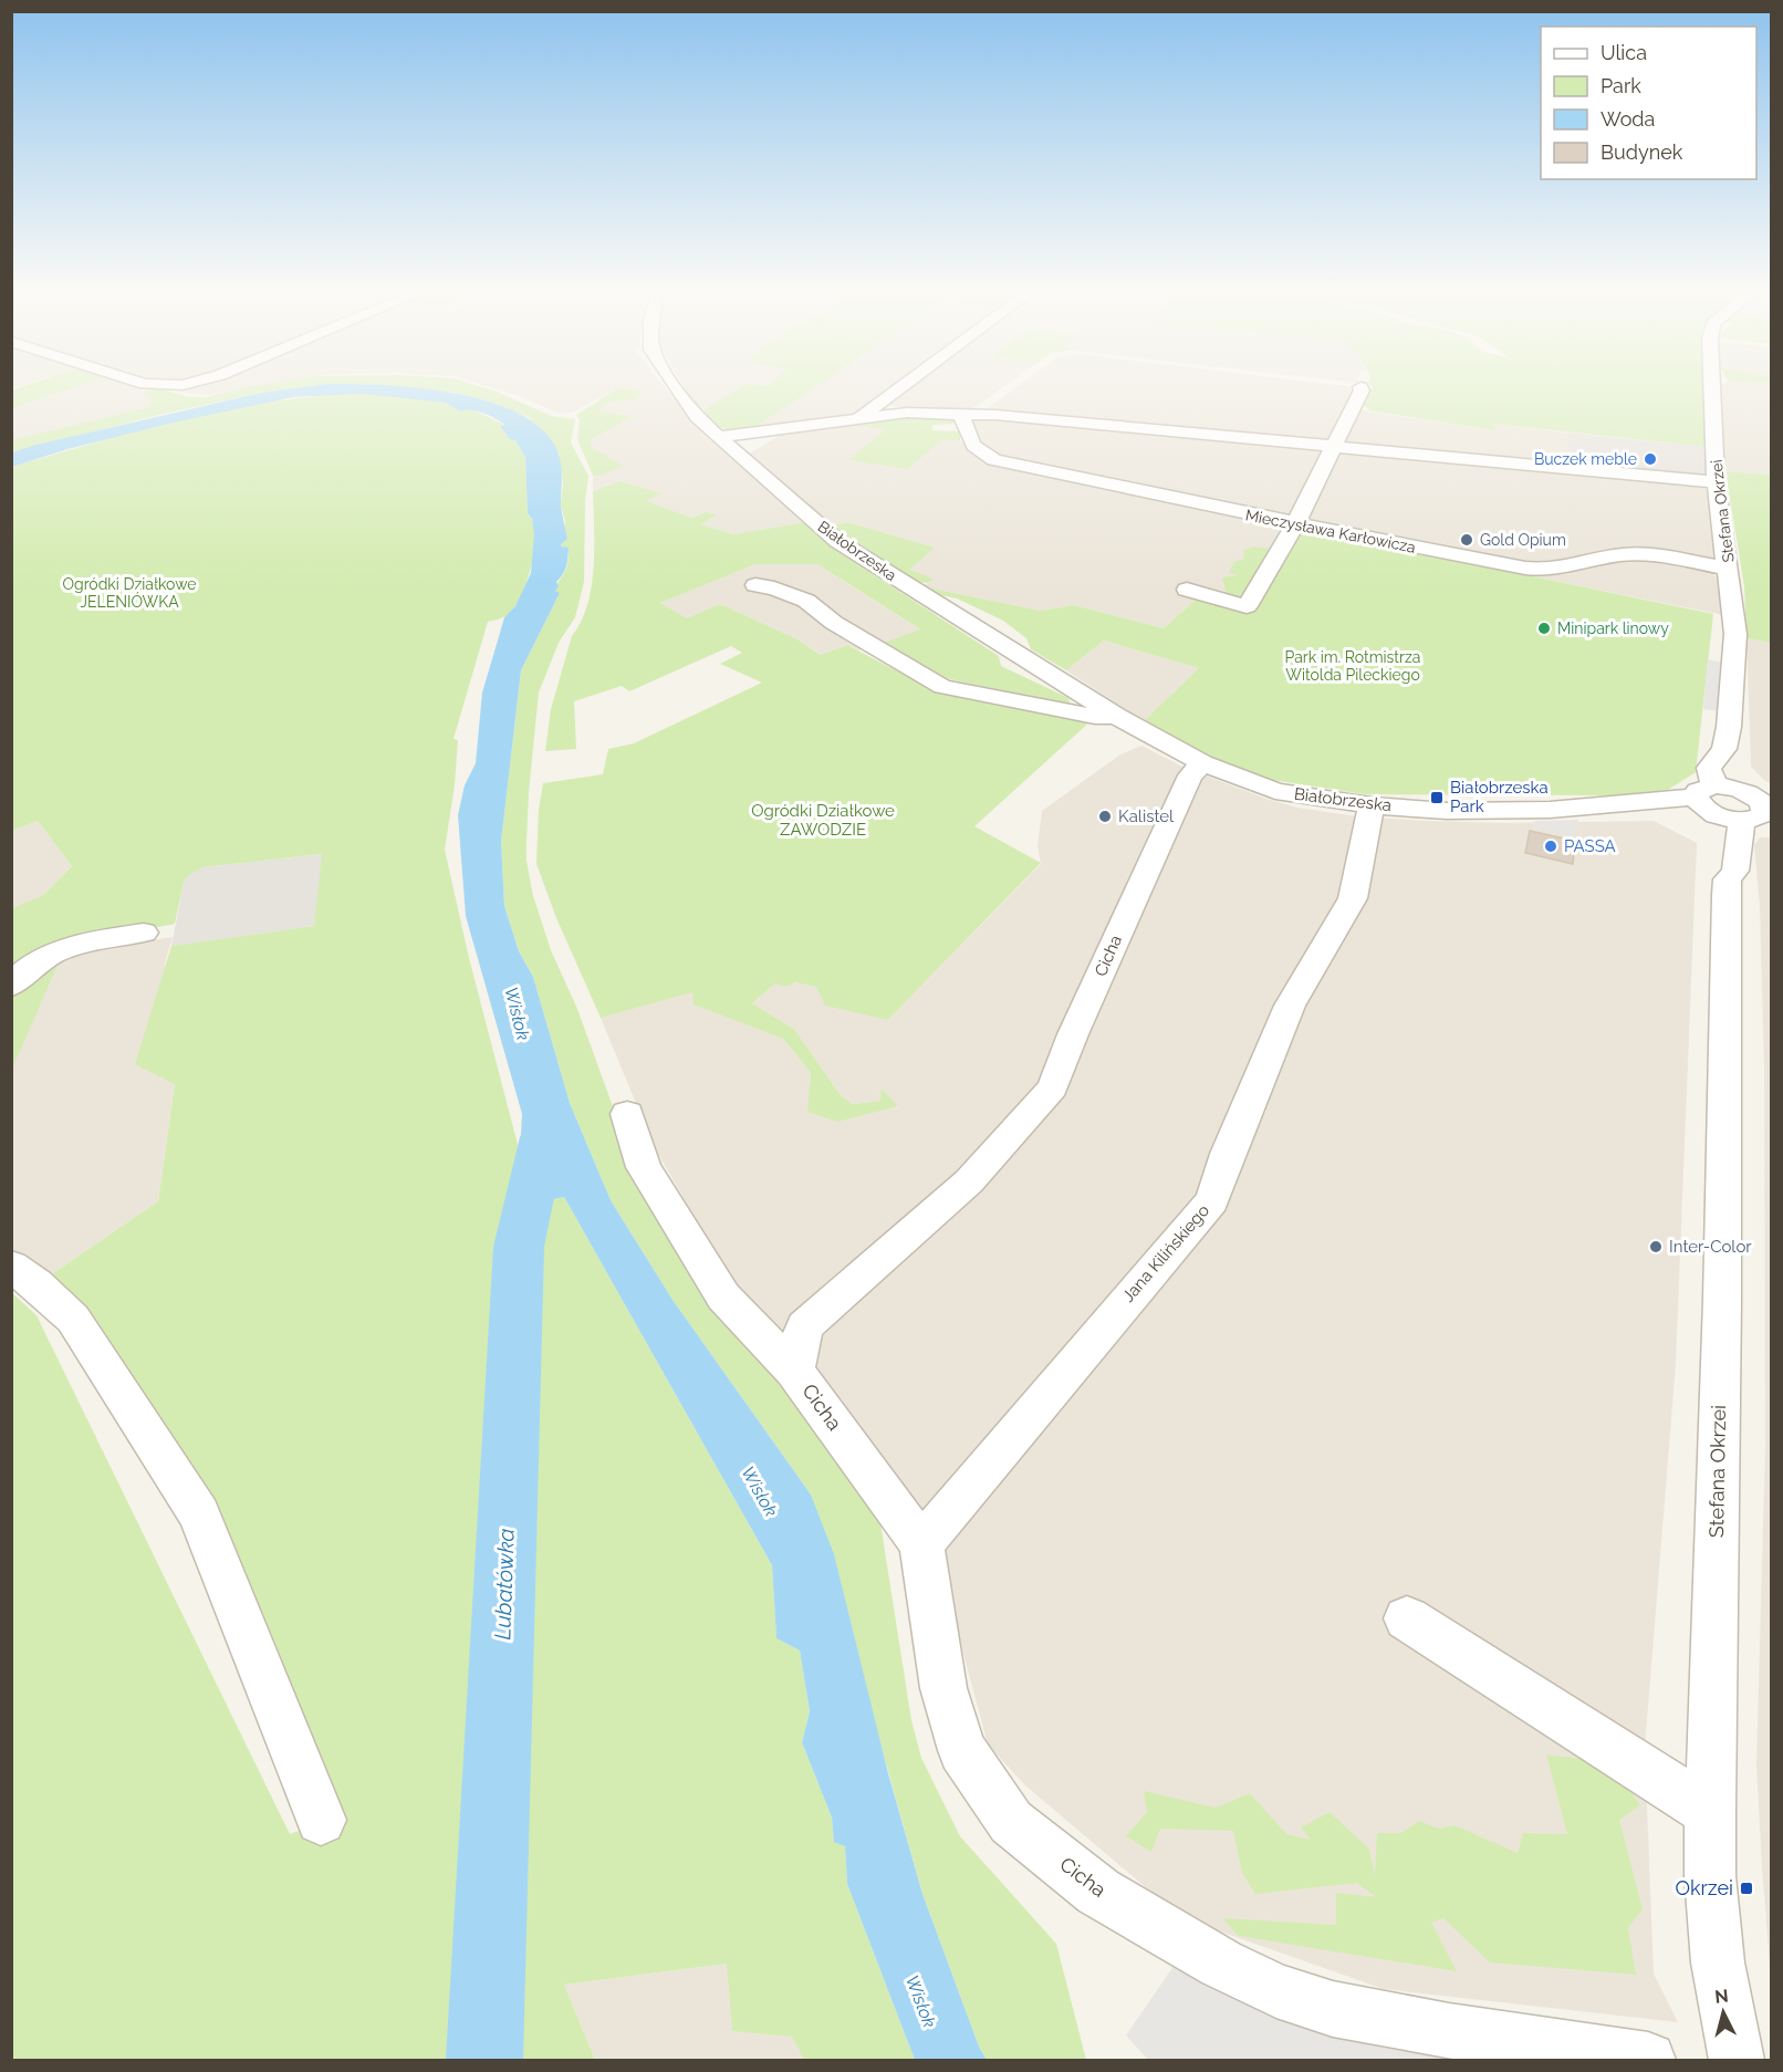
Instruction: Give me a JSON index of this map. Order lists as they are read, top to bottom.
{
  "streets": {
    "street": [
      "Stefana Okrzei",
      "Mieczysława Karłowicza",
      "Białobrzeska",
      "Cicha",
      "Jana Kilińskiego"
    ]
  },
  "crossings": [
    ["Stefana Okrzei", "Mieczysława Karłowicza"],
    ["Stefana Okrzei", "Białobrzeska"],
    ["Białobrzeska", "Cicha"],
    ["Białobrzeska", "Jana Kilińskiego"],
    ["Cicha", "Jana Kilińskiego"]
  ],
  "water": ["Wisłok", "Lubatówka"],
  "parks": ["Ogródki Działkowe JELENIÓWKA", "Park im. Rotmistrza Witolda Pileckiego", "Ogródki Działkowe ZAWODZIE"],
  "places": {
    "other": [
      "Buczek meble",
      "Gold Opium",
      "Minipark linowy",
      "Kalistel",
      "PASSA",
      "Inter-Color"
    ],
    "transit": ["Białobrzeska Park", "Okrzei"]
  },
  "legend": [
    "Ulica",
    "Park",
    "Woda",
    "Budynek"
  ],
  "north": "top"
}
